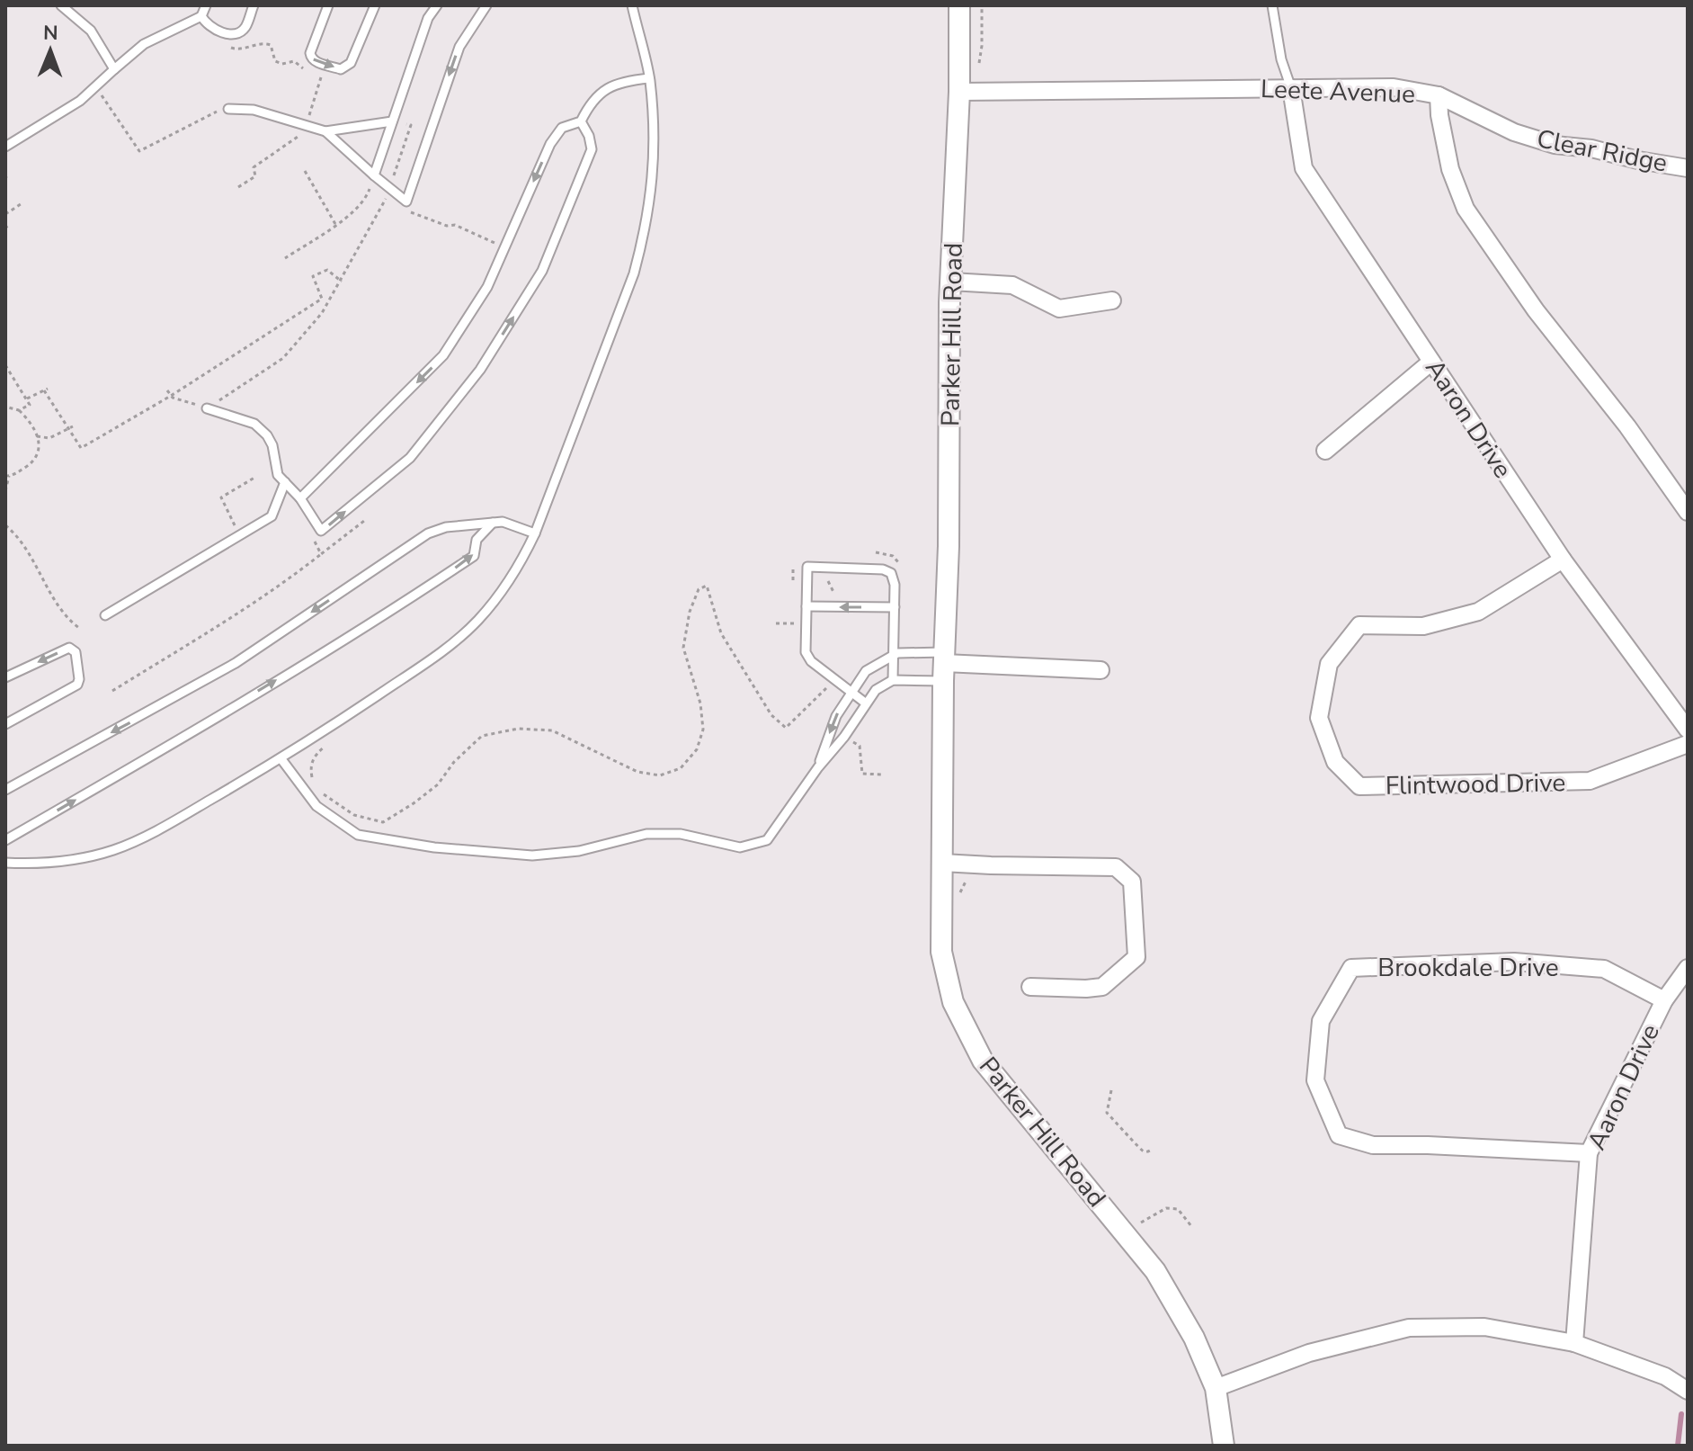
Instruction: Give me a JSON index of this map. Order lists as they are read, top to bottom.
{
  "streets": {
    "street": [
      "Leete Avenue",
      "Clear Ridge",
      "Parker Hill Road",
      "Aaron Drive",
      "Flintwood Drive",
      "Brookdale Drive"
    ]
  },
  "crossings": [
    ["Leete Avenue", "Clear Ridge"],
    ["Leete Avenue", "Parker Hill Road"],
    ["Leete Avenue", "Aaron Drive"],
    ["Aaron Drive", "Flintwood Drive"],
    ["Aaron Drive", "Brookdale Drive"]
  ],
  "north": "top"
}
